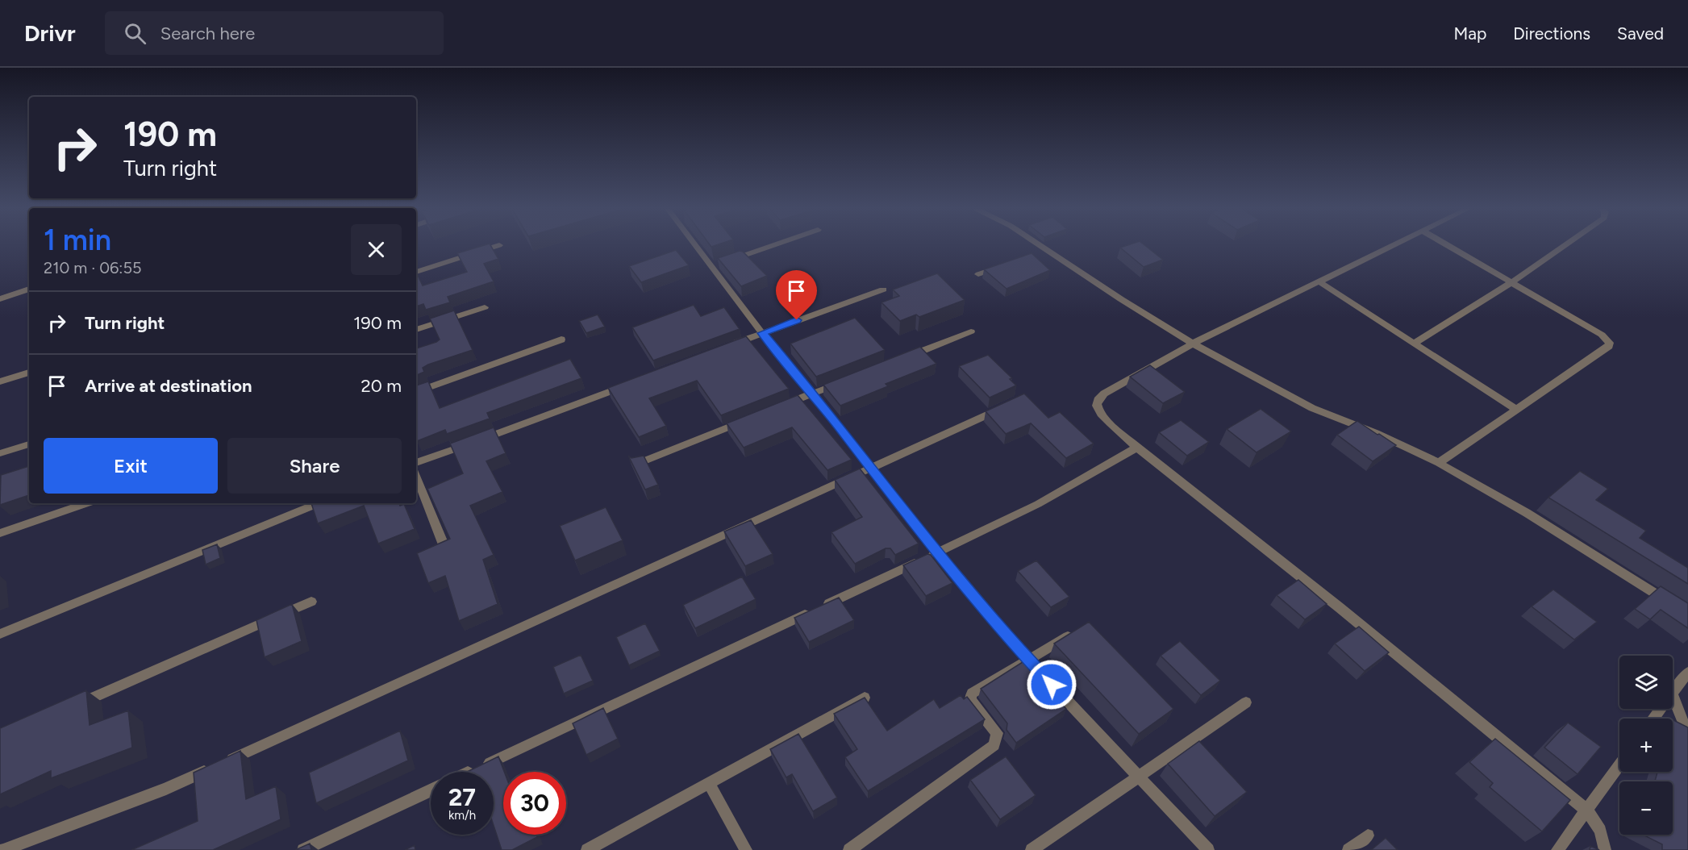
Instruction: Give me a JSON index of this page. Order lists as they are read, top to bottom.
{
  "page": {
    "header": "Drivr",
    "search": "Search here",
    "nav": ["Map", "Directions", "Saved"],
    "turn": ["190 m", "Turn right"],
    "heading": ["1 min", "210 m · 06:55"],
    "list": [
      {
        "name": "Turn right",
        "value": "190 m"
      },
      {
        "name": "Arrive at destination",
        "value": "20 m"
      }
    ],
    "buttons": ["Exit", "Share"],
    "map_buttons": ["+", "−"],
    "speed": "27 km/h",
    "limit": "30"
  }
}
